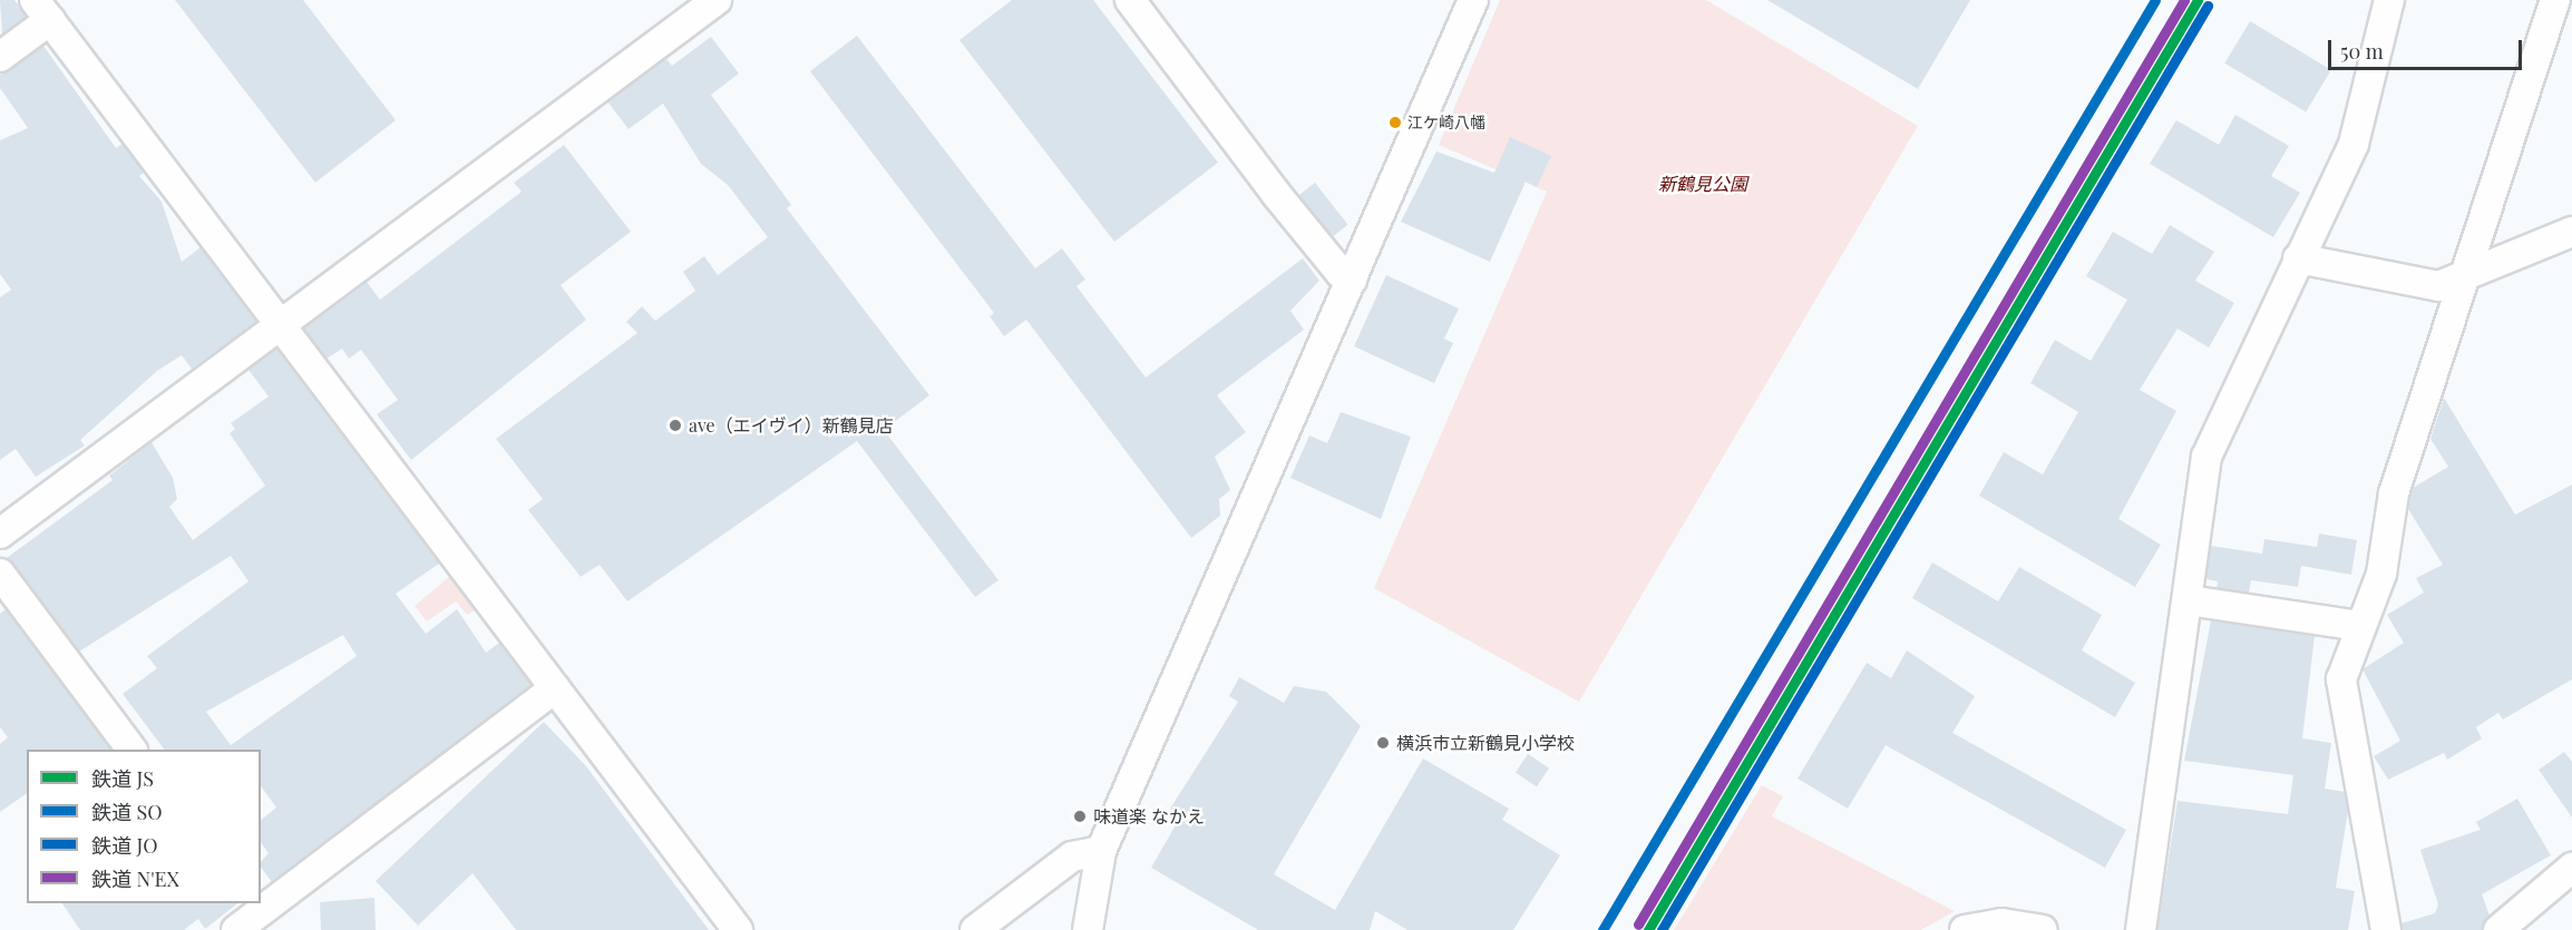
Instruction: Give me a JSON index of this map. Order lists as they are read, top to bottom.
{
  "parks": ["新鶴見公園"],
  "places": [
    "江ケ崎八幡",
    "ave（エイヴイ）新鶴見店",
    "横浜市立新鶴見小学校",
    "味道楽 なかえ"
  ],
  "lines": [
    "rail line JS",
    "rail line SO",
    "rail line N'EX",
    "rail line JO"
  ],
  "legend": [
    "鉄道 JS",
    "鉄道 SO",
    "鉄道 JO",
    "鉄道 N'EX"
  ],
  "scale_bar": "50 m"
}
